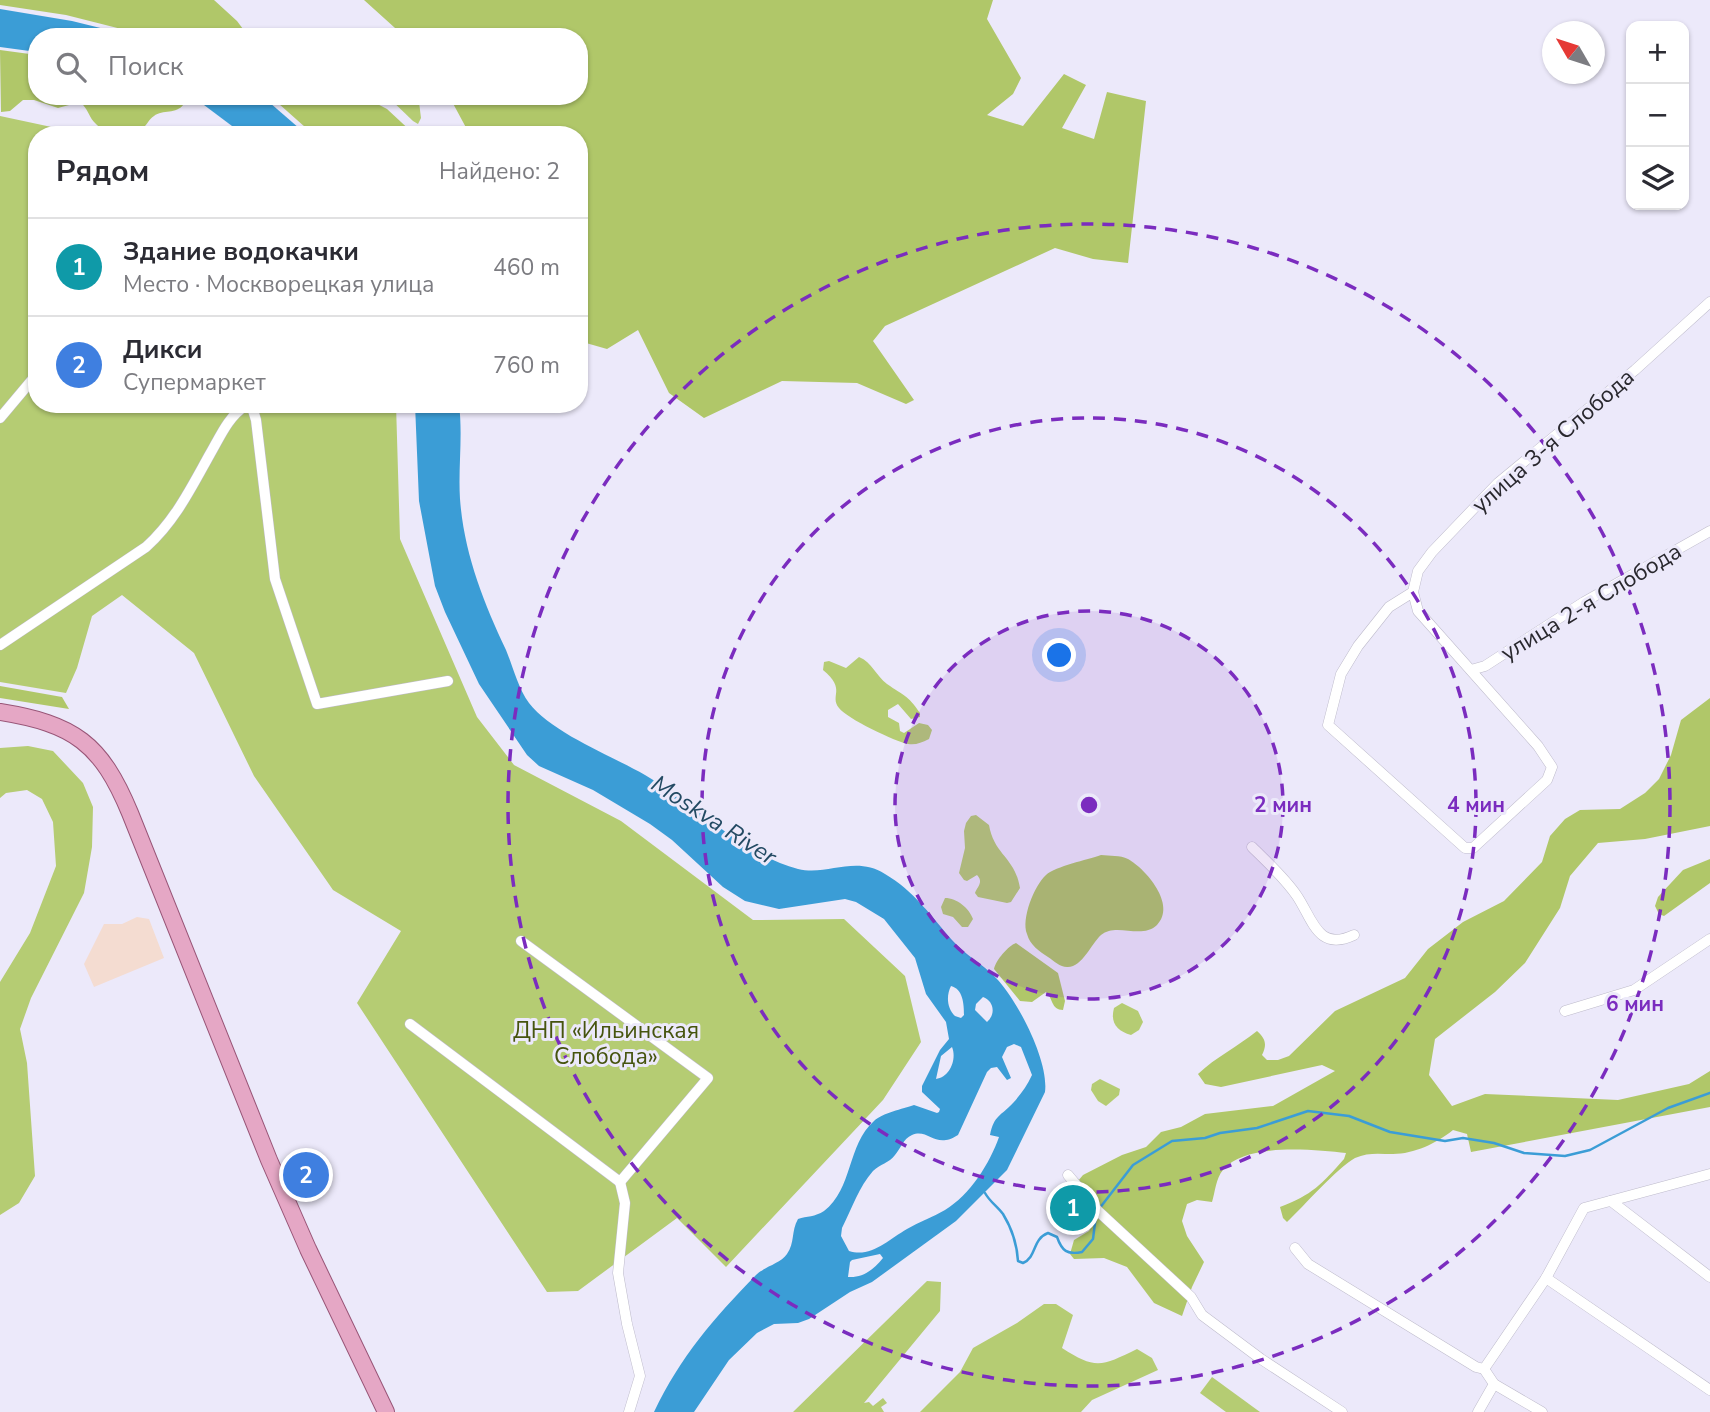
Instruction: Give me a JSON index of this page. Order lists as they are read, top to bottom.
{
  "streets": {
    "street": ["улица 3-я Слобода", "улица 2-я Слобода"]
  },
  "water": ["Moskva River"],
  "parks": ["ДНП «Ильинская Слобода»"],
  "north": "top left",
  "page": {
    "map_buttons": ["+", "−"],
    "search": "Поиск",
    "heading": ["Рядом", "Найдено: 2"],
    "list": [
      {
        "mark": "1",
        "name": "Здание водокачки",
        "note": "Место · Москворецкая улица",
        "value": "460 m"
      },
      {
        "mark": "2",
        "name": "Дикси",
        "note": "Супермаркет",
        "value": "760 m"
      }
    ],
    "pins": ["2", "1"]
  },
  "rings": ["2 мин", "4 мин", "6 мин"]
}
